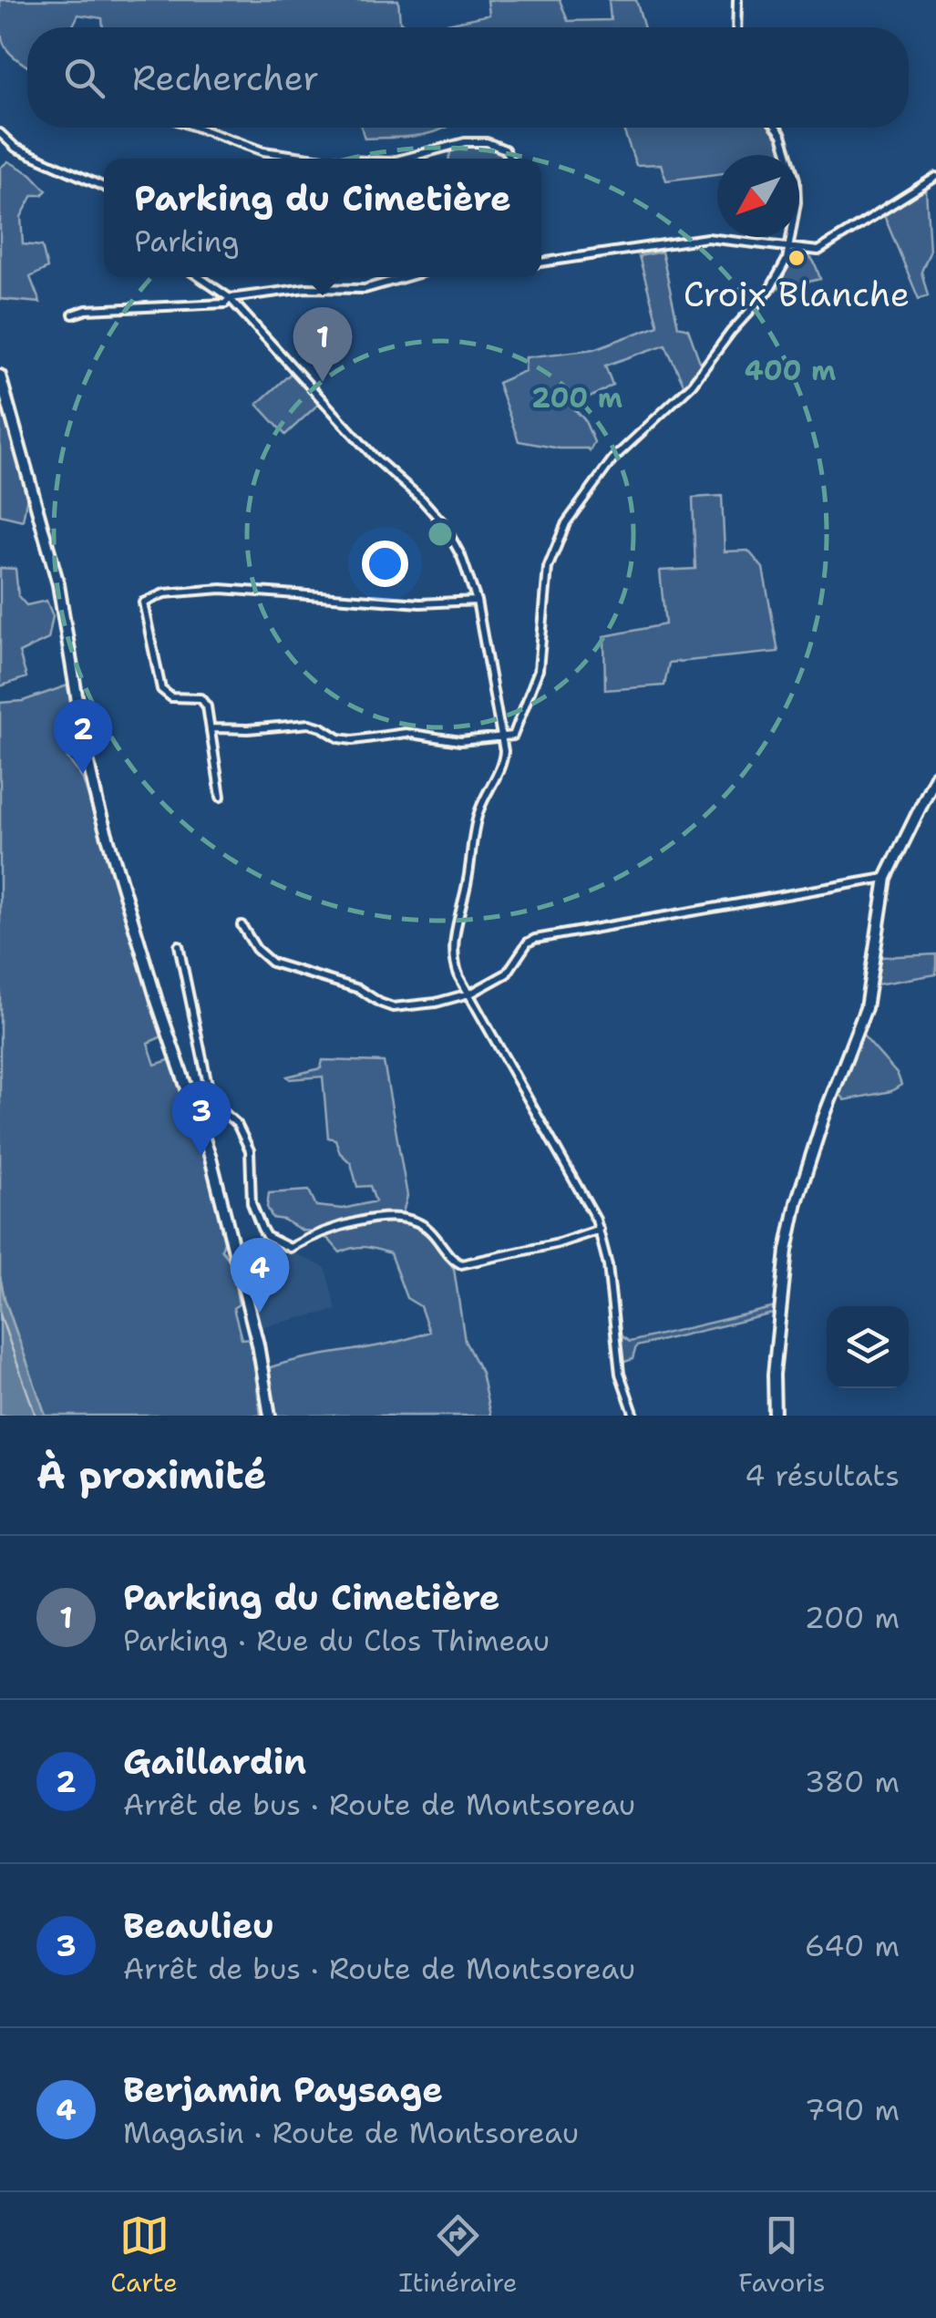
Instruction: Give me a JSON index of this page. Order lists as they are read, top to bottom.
{
  "places": ["Croix Blanche"],
  "north": "bottom left",
  "page": {
    "search": "Rechercher",
    "popup": ["Parking du Cimetière", "Parking"],
    "pins": [
      "1",
      "2",
      "3",
      "4"
    ],
    "heading": ["À proximité", "4 résultats"],
    "list": [
      {
        "mark": "1",
        "name": "Parking du Cimetière",
        "note": "Parking · Rue du Clos Thimeau",
        "value": "200 m"
      },
      {
        "mark": "2",
        "name": "Gaillardin",
        "note": "Arrêt de bus · Route de Montsoreau",
        "value": "380 m"
      },
      {
        "mark": "3",
        "name": "Beaulieu",
        "note": "Arrêt de bus · Route de Montsoreau",
        "value": "640 m"
      },
      {
        "mark": "4",
        "name": "Berjamin Paysage",
        "note": "Magasin · Route de Montsoreau",
        "value": "790 m"
      }
    ],
    "nav": ["Carte", "Itinéraire", "Favoris"]
  },
  "rings": ["400 m", "200 m"]
}
